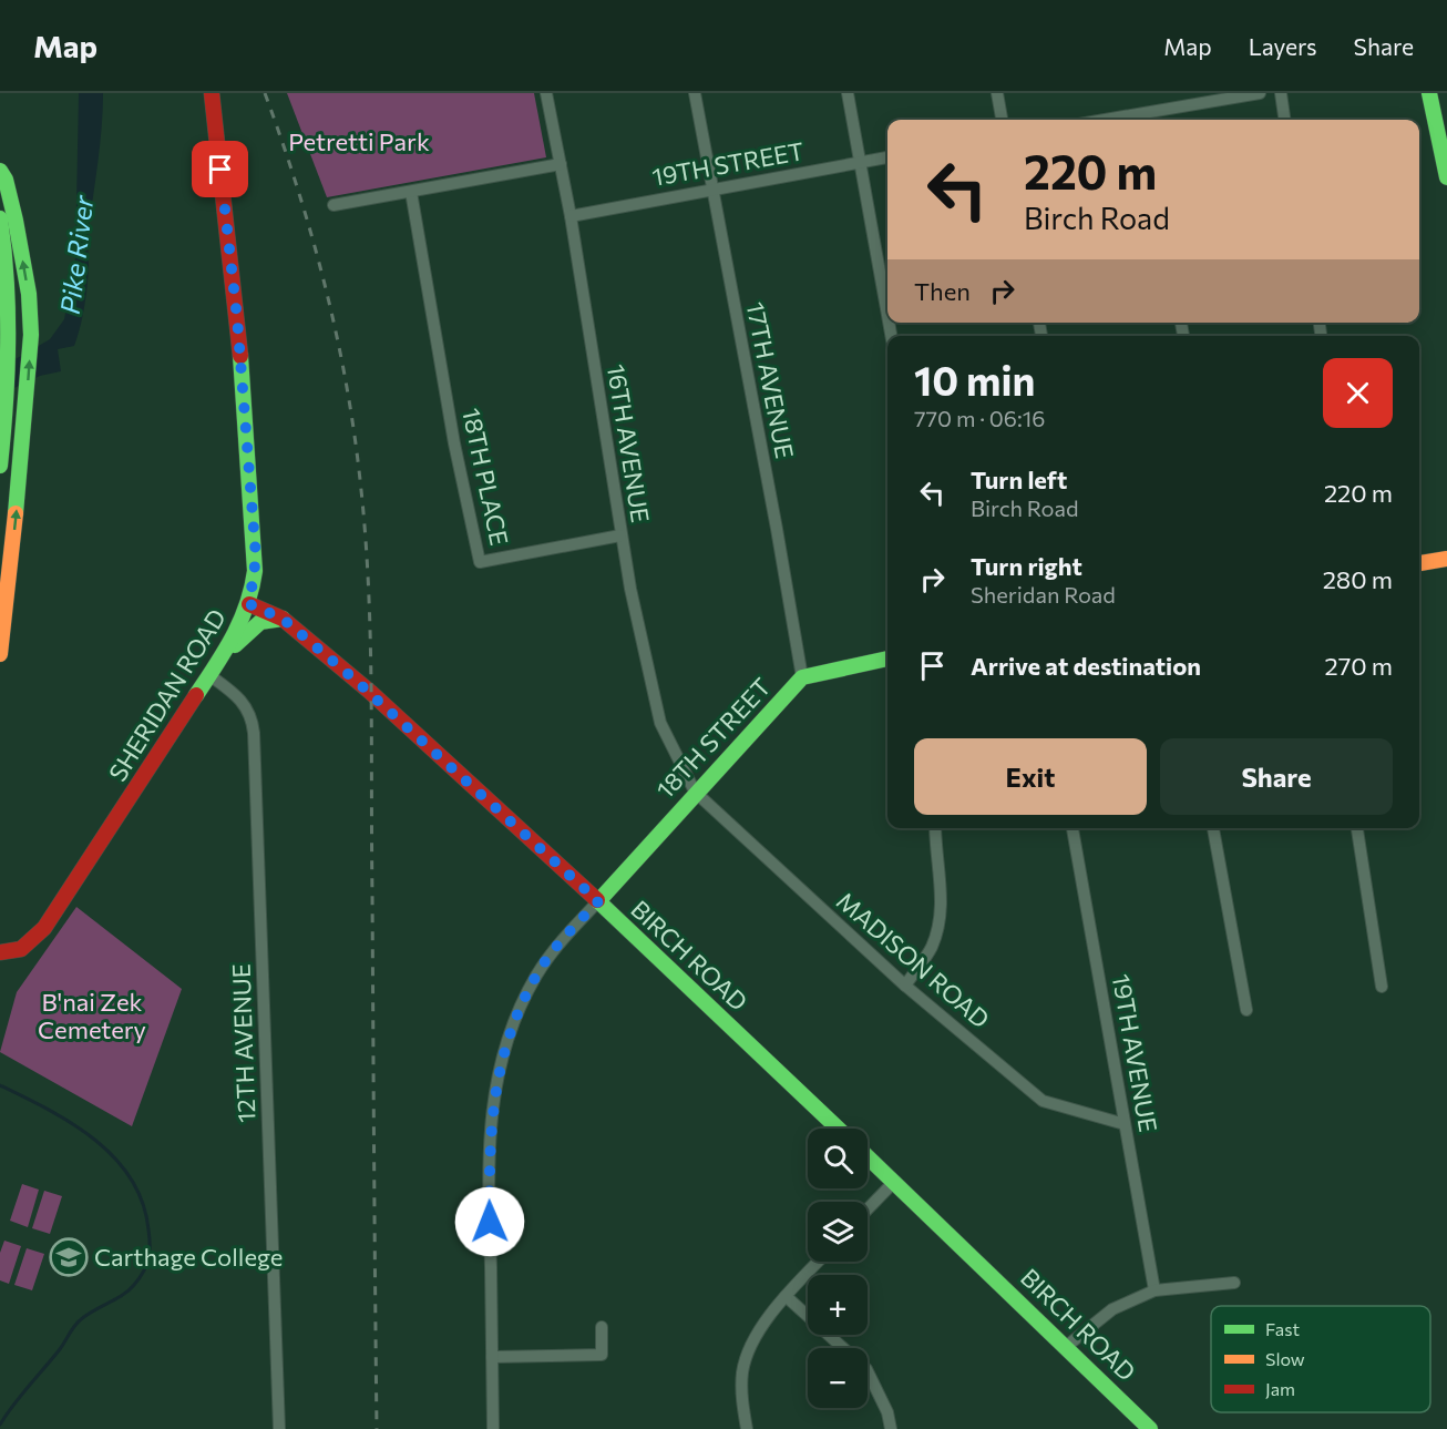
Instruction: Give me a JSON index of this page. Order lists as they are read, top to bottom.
{
  "streets": {
    "street": [
      "19TH STREET",
      "17TH AVENUE",
      "16TH AVENUE",
      "18TH PLACE",
      "SHERIDAN ROAD",
      "18TH STREET",
      "BIRCH ROAD",
      "MADISON ROAD",
      "12TH AVENUE",
      "19TH AVENUE"
    ]
  },
  "crossings": [
    ["19TH STREET", "17TH AVENUE"],
    ["19TH STREET", "16TH AVENUE"],
    ["17TH AVENUE", "18TH STREET"],
    ["16TH AVENUE", "18TH PLACE"],
    ["16TH AVENUE", "18TH STREET"],
    ["16TH AVENUE", "MADISON ROAD"],
    ["SHERIDAN ROAD", "BIRCH ROAD"],
    ["SHERIDAN ROAD", "12TH AVENUE"],
    ["18TH STREET", "BIRCH ROAD"],
    ["18TH STREET", "MADISON ROAD"],
    ["MADISON ROAD", "19TH AVENUE"]
  ],
  "water": ["Pike River"],
  "parks": ["Petretti Park", "B'nai Zek Cemetery"],
  "places": {
    "school or university": ["Carthage College"]
  },
  "legend": ["Fast", "Slow", "Jam"],
  "page": {
    "header": "Map",
    "nav": ["Map", "Layers", "Share"],
    "turn": ["220 m", "Birch Road"],
    "then": "Then",
    "heading": ["10 min", "770 m · 06:16"],
    "list": [
      {
        "name": "Turn left",
        "note": "Birch Road",
        "value": "220 m"
      },
      {
        "name": "Turn right",
        "note": "Sheridan Road",
        "value": "280 m"
      },
      {
        "name": "Arrive at destination",
        "value": "270 m"
      }
    ],
    "buttons": ["Exit", "Share"],
    "map_buttons": ["+", "−"]
  }
}
